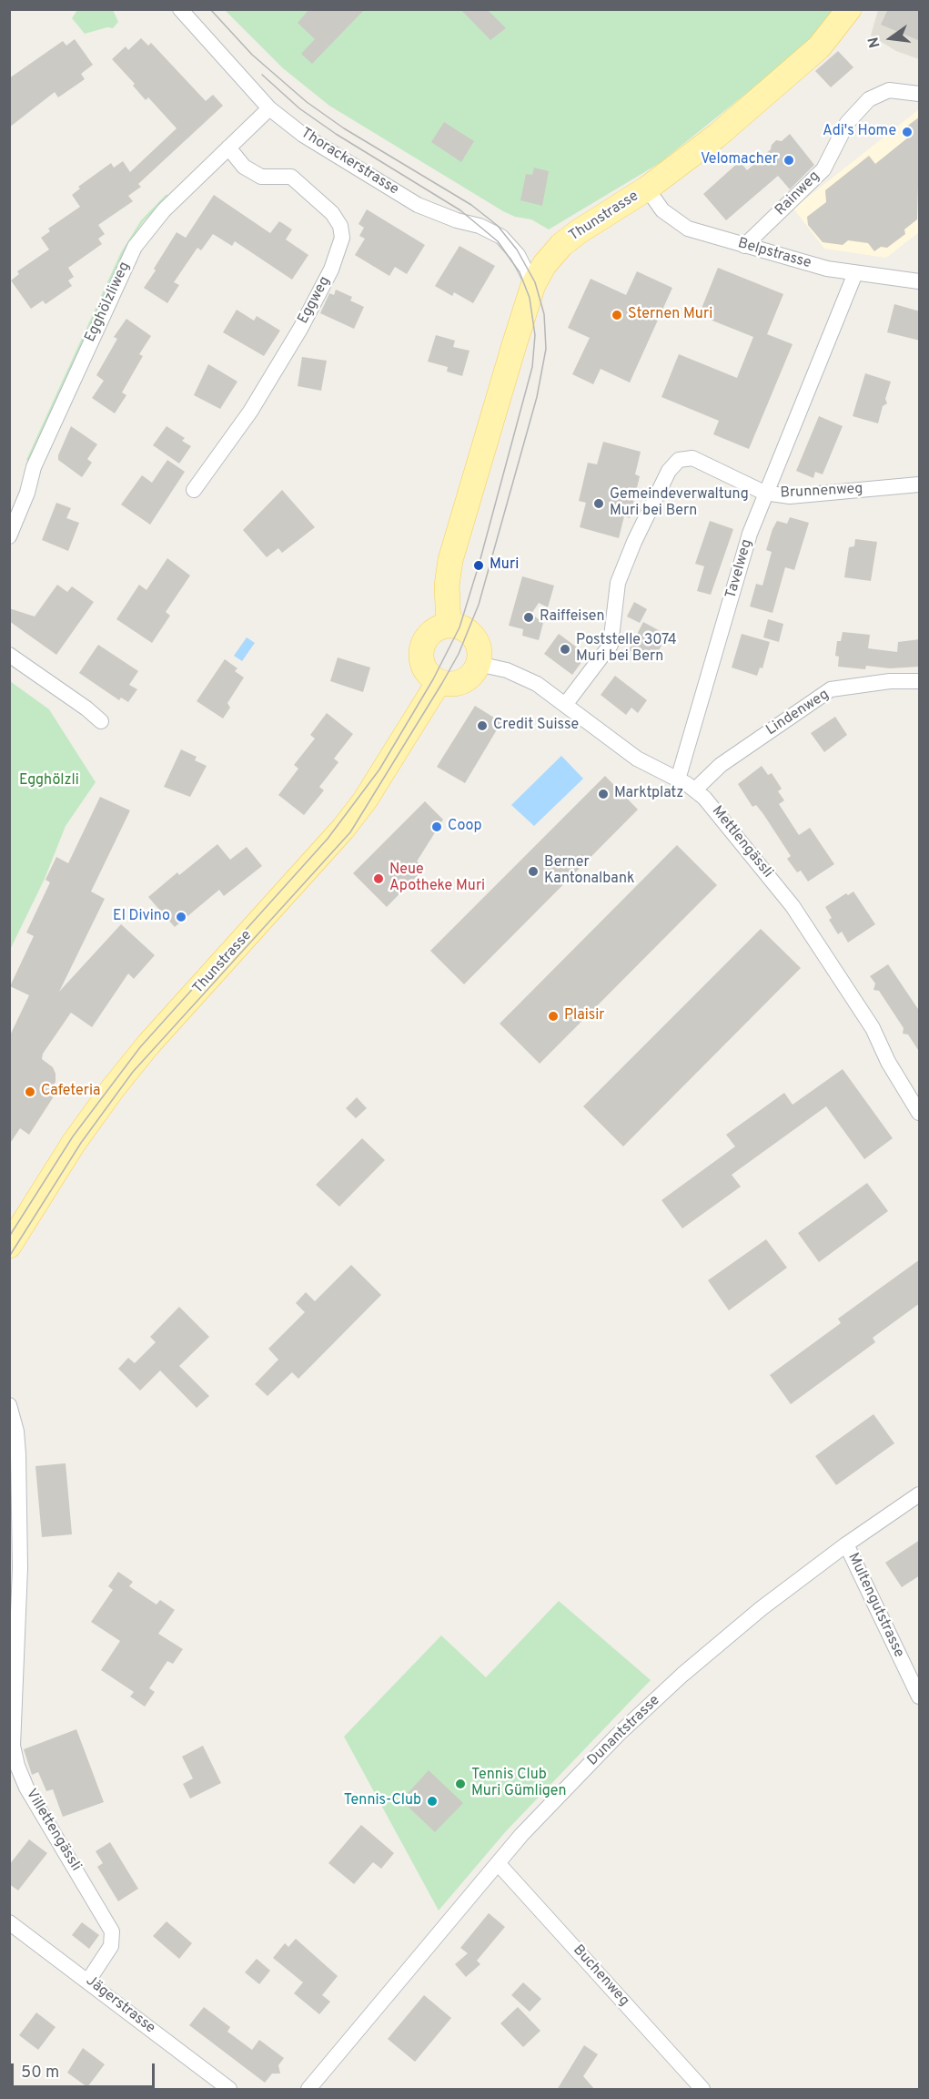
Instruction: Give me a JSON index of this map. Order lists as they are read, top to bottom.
{
  "streets": {
    "main road": ["Thunstrasse"],
    "street": [
      "Thorackerstrasse",
      "Rainweg",
      "Belpstrasse",
      "Eggweg",
      "Egghölzliweg",
      "Brunnenweg",
      "Tavelweg",
      "Lindenweg",
      "Mettlengässli",
      "Multengutstrasse",
      "Dunantstrasse",
      "Villettengässli",
      "Buchenweg",
      "Jägerstrasse"
    ]
  },
  "crossings": [
    ["Thorackerstrasse", "Thunstrasse"],
    ["Thorackerstrasse", "Egghölzliweg"],
    ["Rainweg", "Belpstrasse"],
    ["Thunstrasse", "Belpstrasse"],
    ["Thunstrasse", "Mettlengässli"],
    ["Belpstrasse", "Tavelweg"],
    ["Eggweg", "Egghölzliweg"],
    ["Brunnenweg", "Tavelweg"],
    ["Brunnenweg", "Mettlengässli"],
    ["Tavelweg", "Mettlengässli"],
    ["Lindenweg", "Mettlengässli"],
    ["Multengutstrasse", "Dunantstrasse"],
    ["Dunantstrasse", "Buchenweg"],
    ["Villettengässli", "Jägerstrasse"]
  ],
  "parks": ["Egghölzli"],
  "places": [
    "Adi's Home",
    "Velomacher",
    "Sternen Muri",
    "Gemeindeverwaltung Muri bei Bern",
    "Muri",
    "Raiffeisen",
    "Poststelle 3074 Muri bei Bern",
    "Credit Suisse",
    "Marktplatz",
    "Coop",
    "Berner Kantonalbank",
    "Neue Apotheke Muri",
    "El Divino",
    "Plaisir",
    "Cafeteria",
    "Tennis Club Muri Gümligen",
    "Tennis-Club"
  ],
  "scale_bar": "50 m",
  "north": "left"
}
